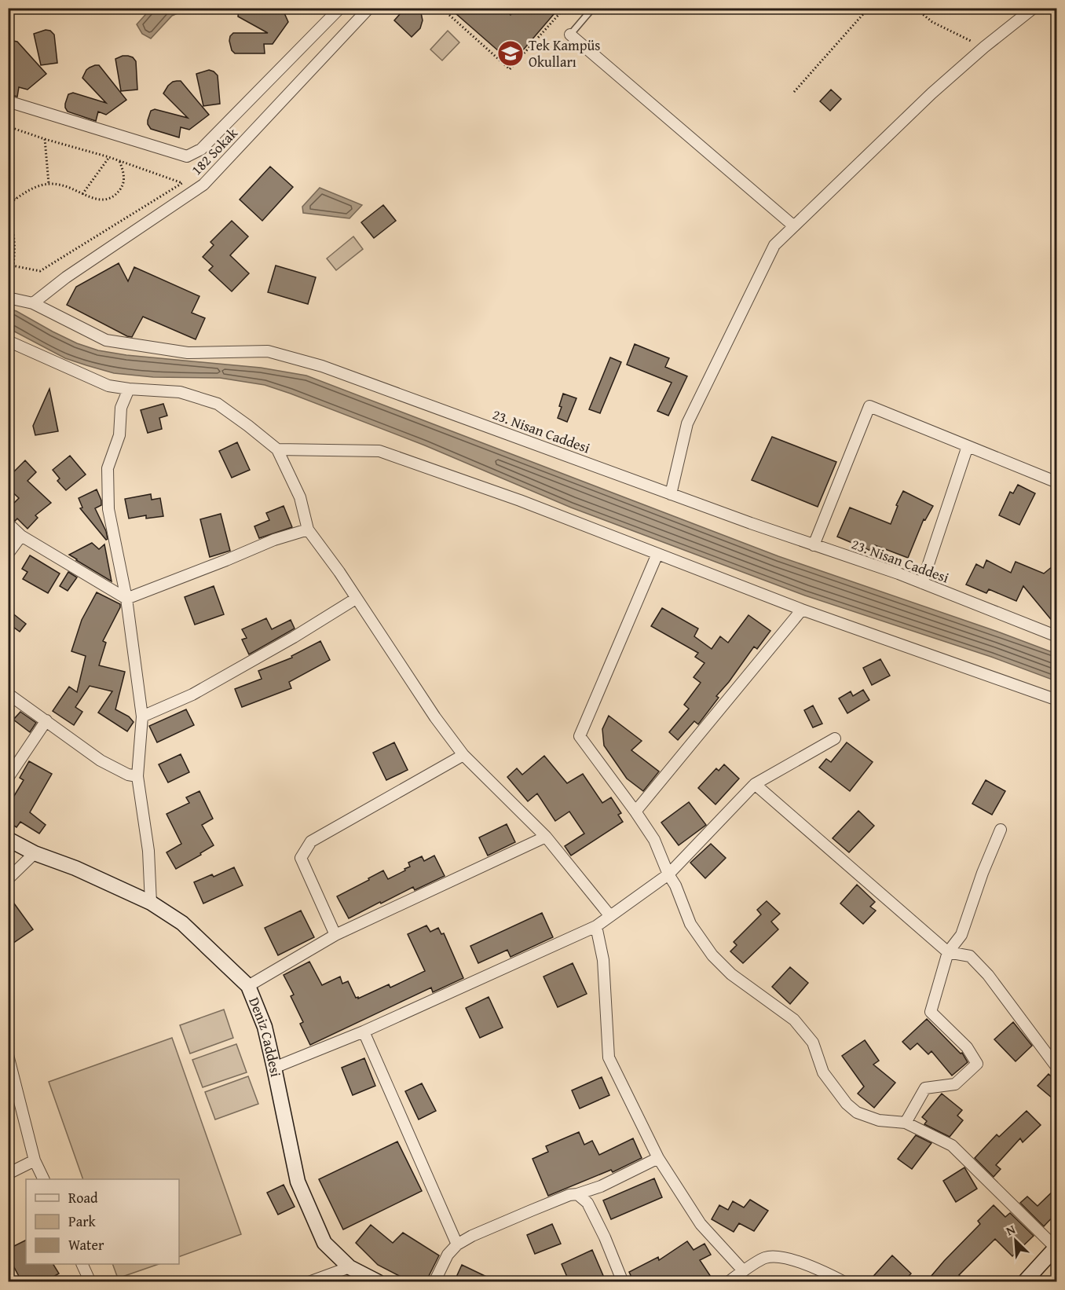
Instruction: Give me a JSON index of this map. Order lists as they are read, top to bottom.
{
  "streets": {
    "street": ["182 Sokak", "23. Nisan Caddesi", "Deniz Caddesi"]
  },
  "crossings": [
    ["182 Sokak", "23. Nisan Caddesi"]
  ],
  "places": {
    "school or university": ["Tek Kampüs Okulları"]
  },
  "legend": ["Road", "Park", "Water"],
  "north": "top left"
}
